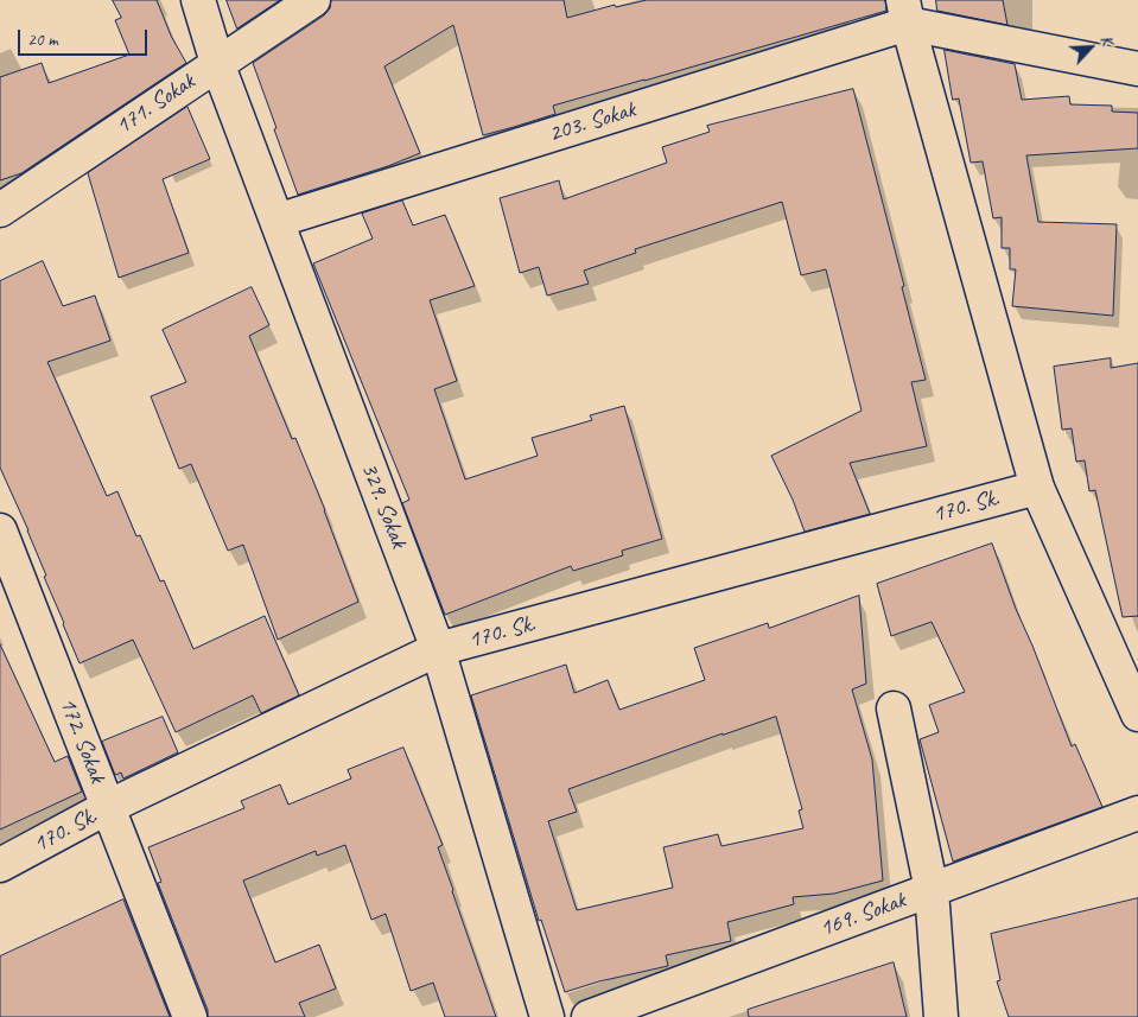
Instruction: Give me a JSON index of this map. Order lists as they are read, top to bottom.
{
  "streets": {
    "street": [
      "171. Sokak",
      "203. Sokak",
      "329. Sokak",
      "170. Sk.",
      "172. Sokak",
      "169. Sokak"
    ]
  },
  "crossings": [
    ["171. Sokak", "329. Sokak"],
    ["203. Sokak", "329. Sokak"],
    ["329. Sokak", "170. Sk."],
    ["170. Sk.", "172. Sokak"]
  ],
  "scale_bar": "20 m",
  "north": "top right"
}
